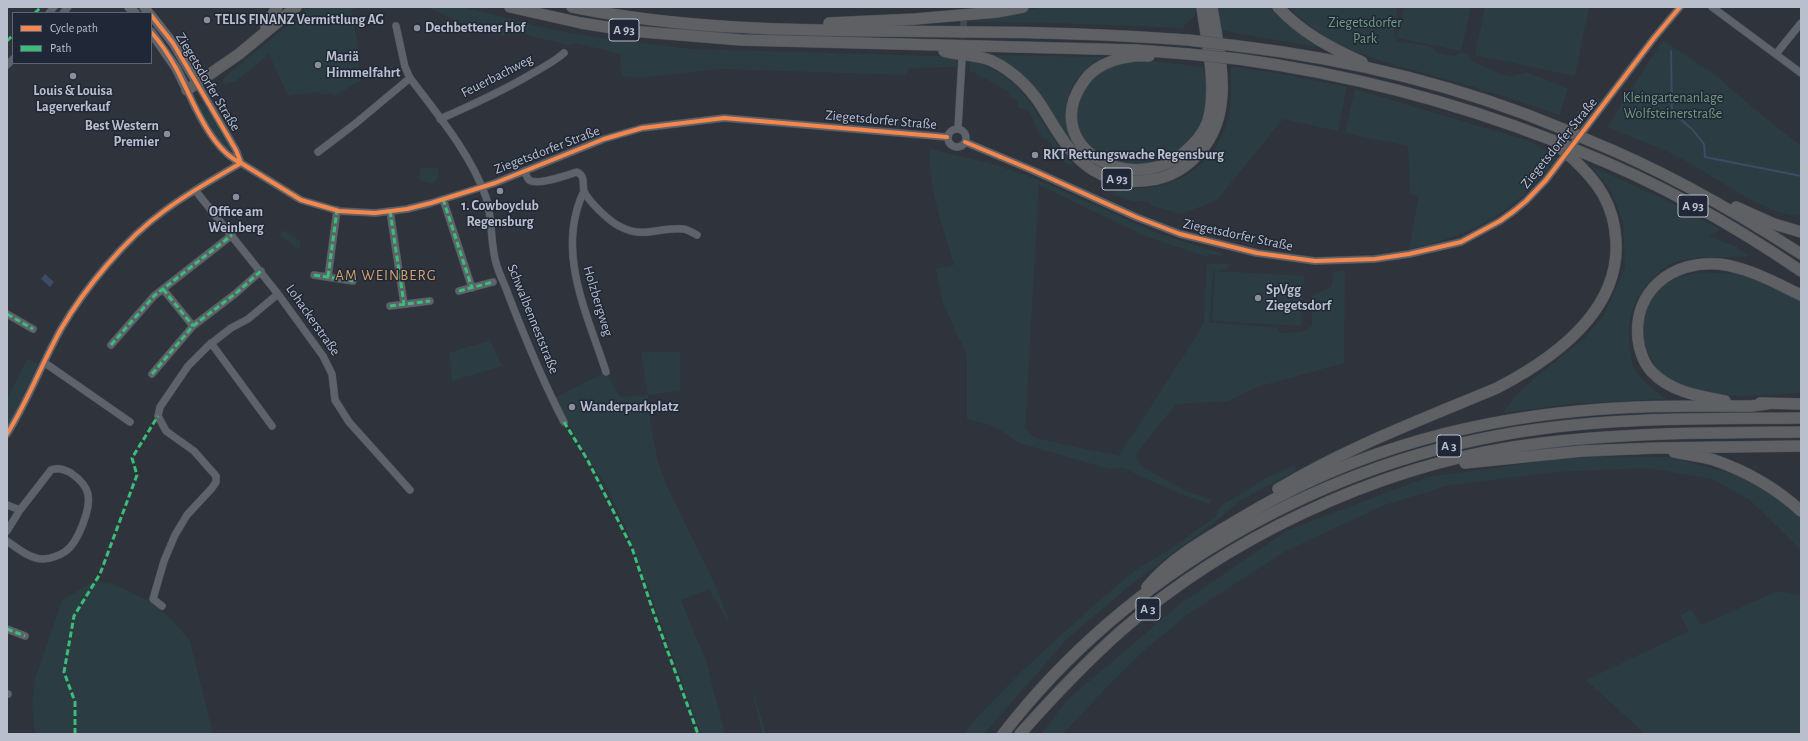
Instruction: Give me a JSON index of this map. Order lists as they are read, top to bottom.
{
  "streets": {
    "highway": ["A 93", "A 3"],
    "main road": ["Ziegetsdorfer Straße"],
    "street": [
      "Feuerbachweg",
      "Holzbergweg",
      "Schwalbenneststraße",
      "Lohackerstraße"
    ]
  },
  "crossings": [
    ["A 93", "A 3"],
    ["Feuerbachweg", "Schwalbenneststraße"],
    ["Ziegetsdorfer Straße", "Schwalbenneststraße"]
  ],
  "districts": ["AM WEINBERG"],
  "parks": ["Ziegetsdorfer Park", "Kleingartenanlage Wolfsteinerstraße"],
  "places": [
    "TELIS FINANZ Vermittlung AG",
    "Dechbettener Hof",
    "Mariä Himmelfahrt",
    "Louis & Louisa Lagerverkauf",
    "Best Western Premier",
    "RKT Rettungswache Regensburg",
    "1. Cowboyclub Regensburg",
    "Office am Weinberg",
    "SpVgg Ziegetsdorf",
    "Wanderparkplatz"
  ],
  "legend": ["Cycle path", "Path"]
}
